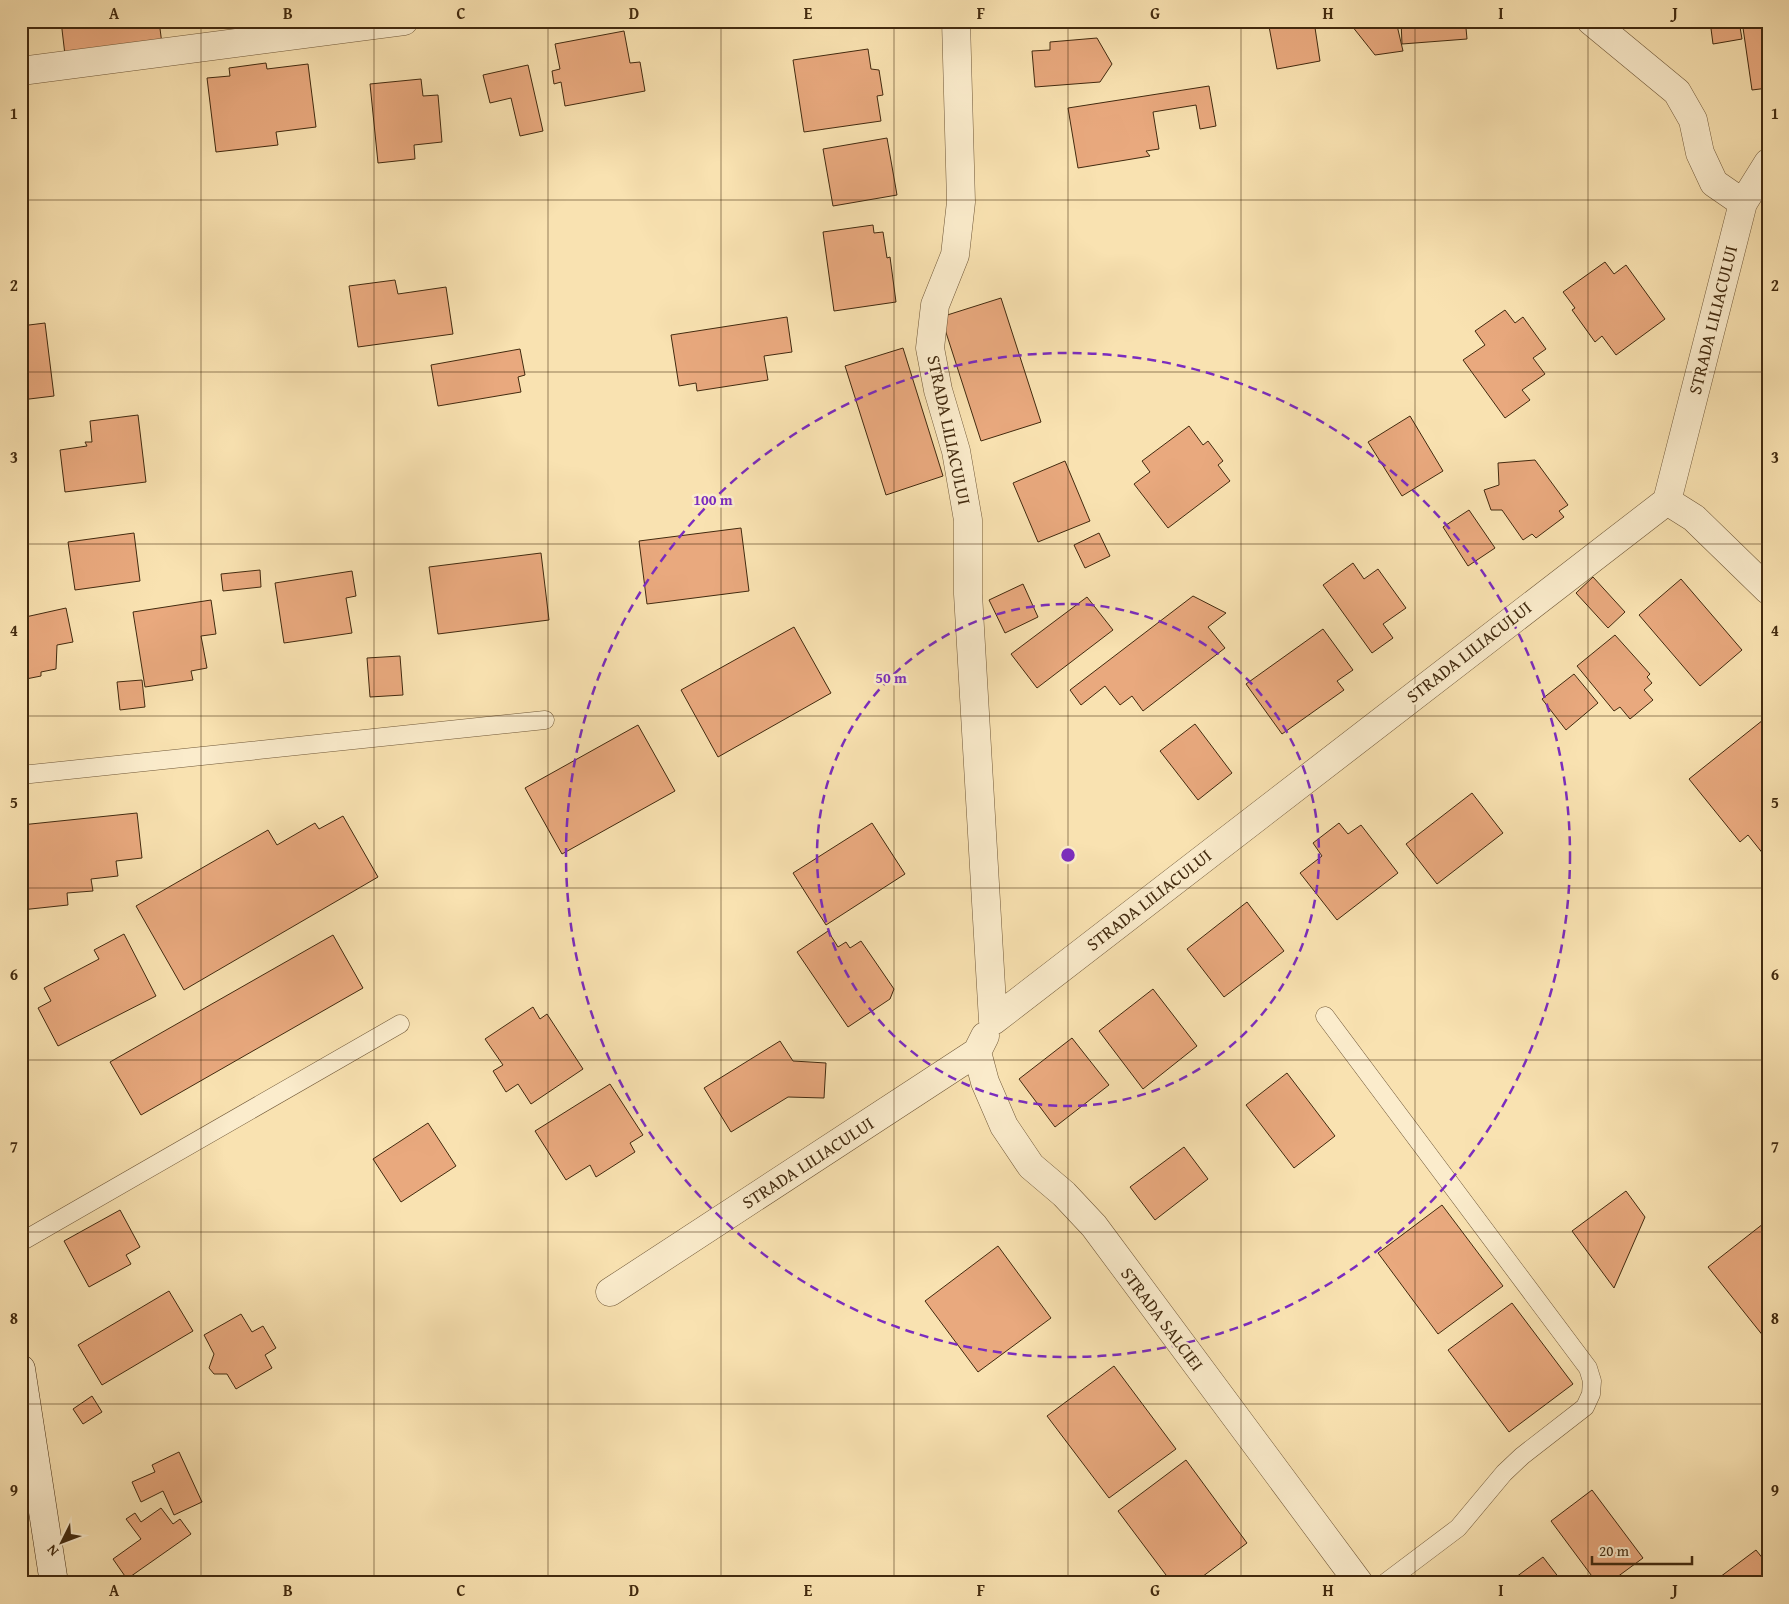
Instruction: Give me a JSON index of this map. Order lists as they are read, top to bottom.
{
  "streets": {
    "street": ["STRADA LILIACULUI", "STRADA SALCIEI"]
  },
  "crossings": [
    ["STRADA LILIACULUI", "STRADA SALCIEI"]
  ],
  "scale_bar": "20 m",
  "north": "bottom left",
  "grid": {
    "columns": [
      "A",
      "B",
      "C",
      "D",
      "E",
      "F",
      "G",
      "H",
      "I",
      "J"
    ],
    "rows": [
      "1",
      "2",
      "3",
      "4",
      "5",
      "6",
      "7",
      "8",
      "9"
    ]
  },
  "rings": ["100 m", "50 m"]
}
